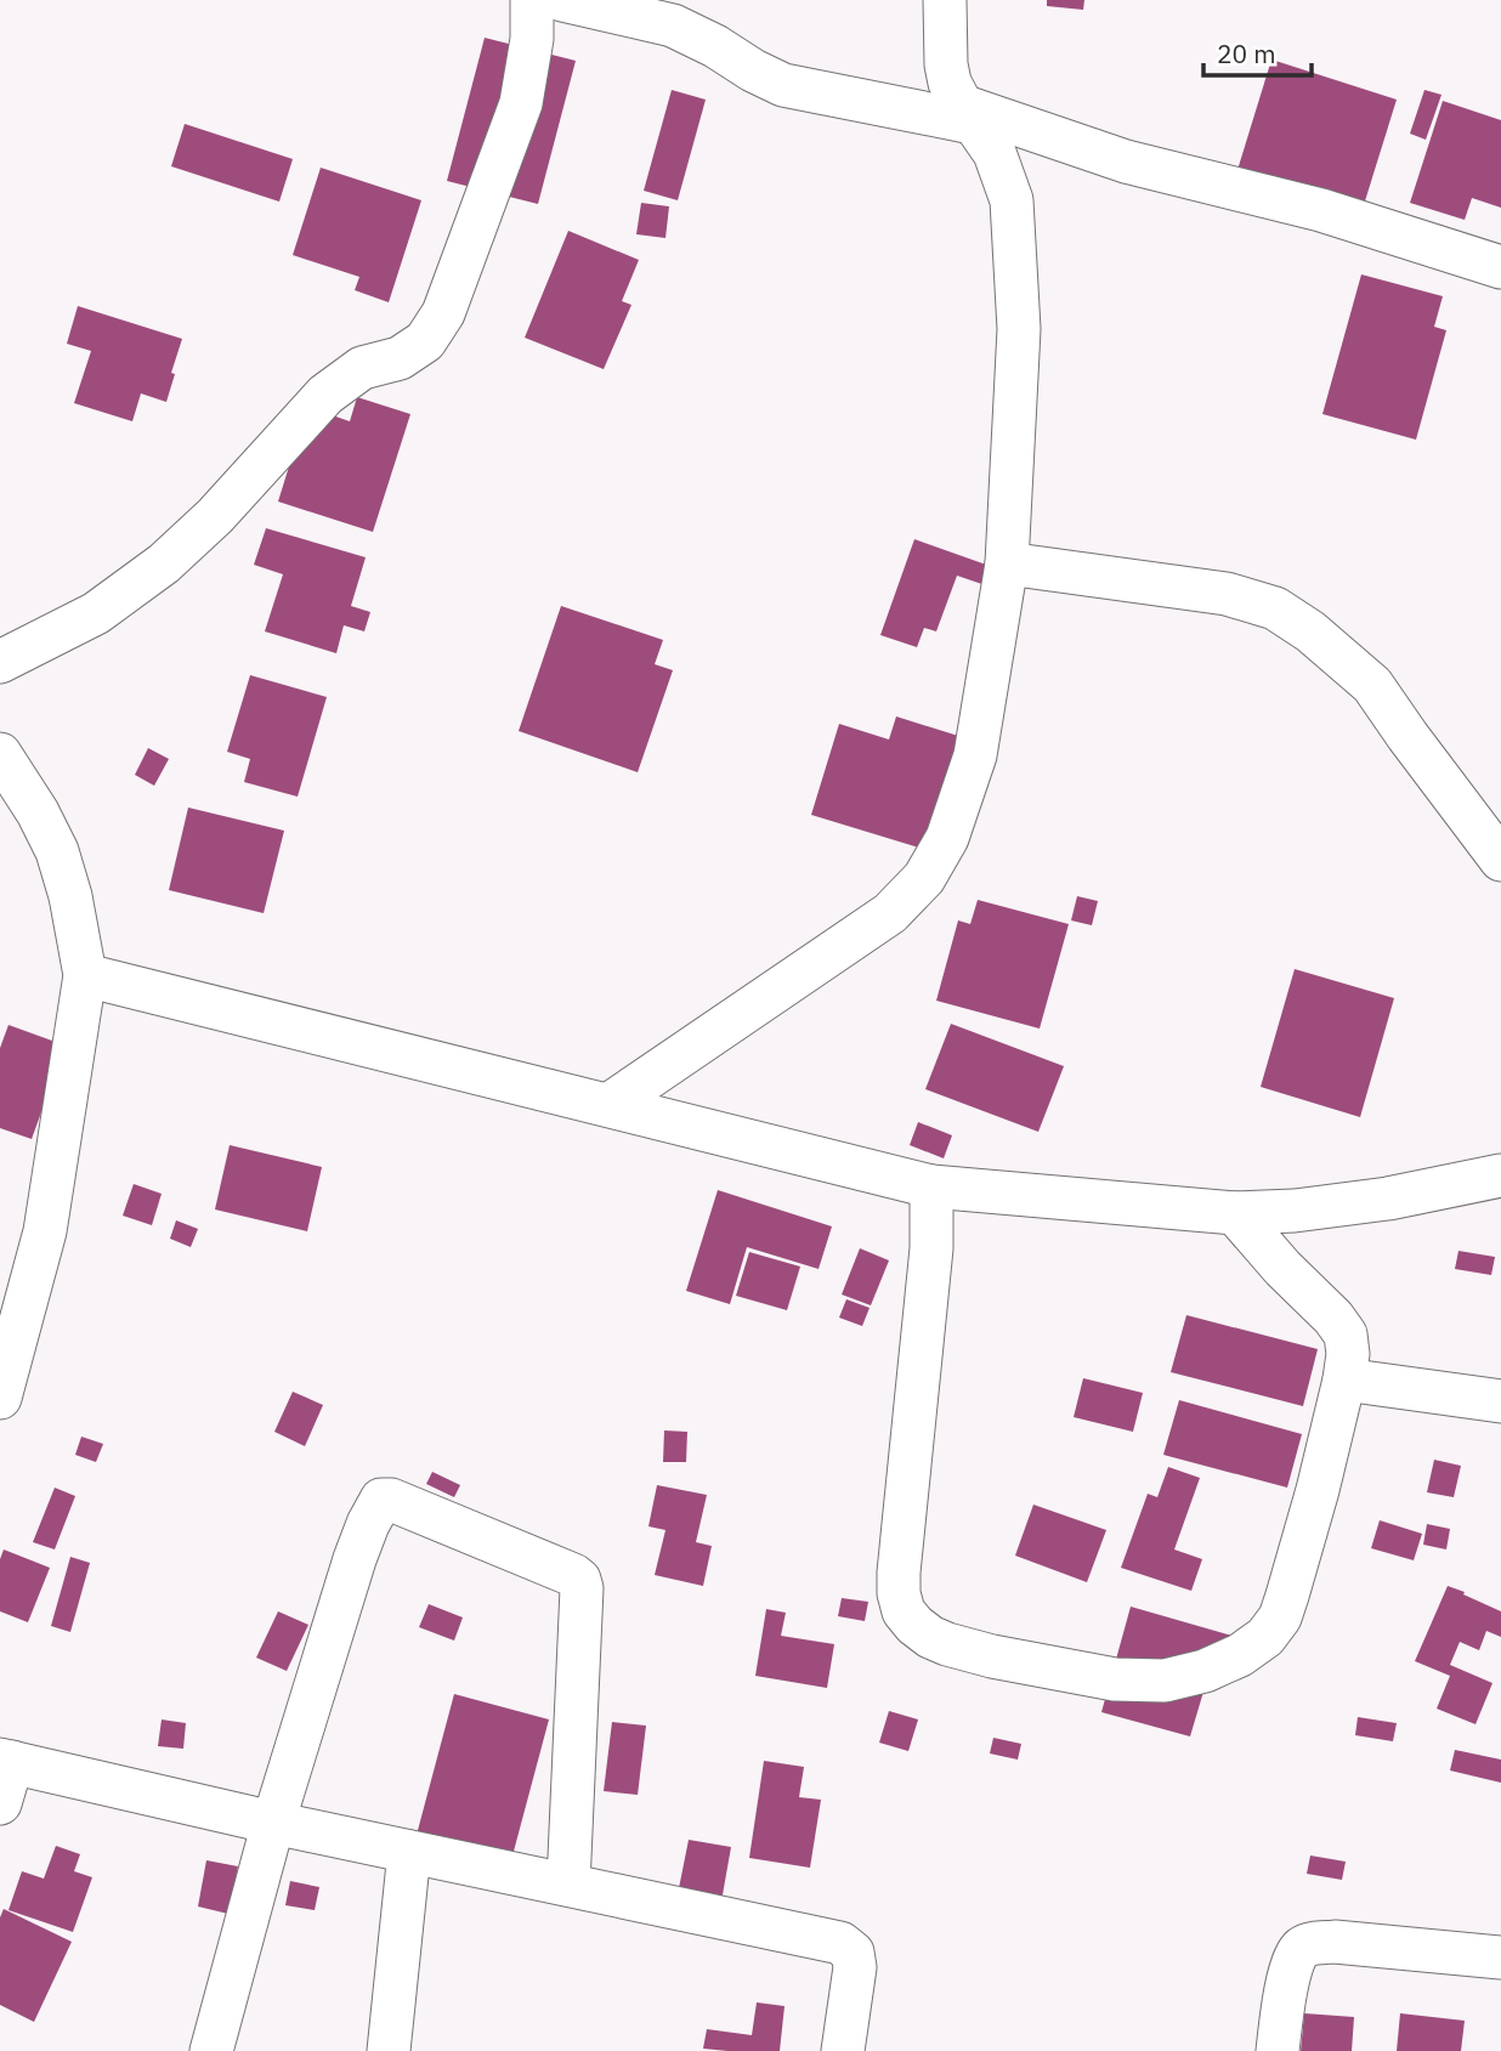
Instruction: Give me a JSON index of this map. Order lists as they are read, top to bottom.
{
  "scale_bar": "20 m"
}
